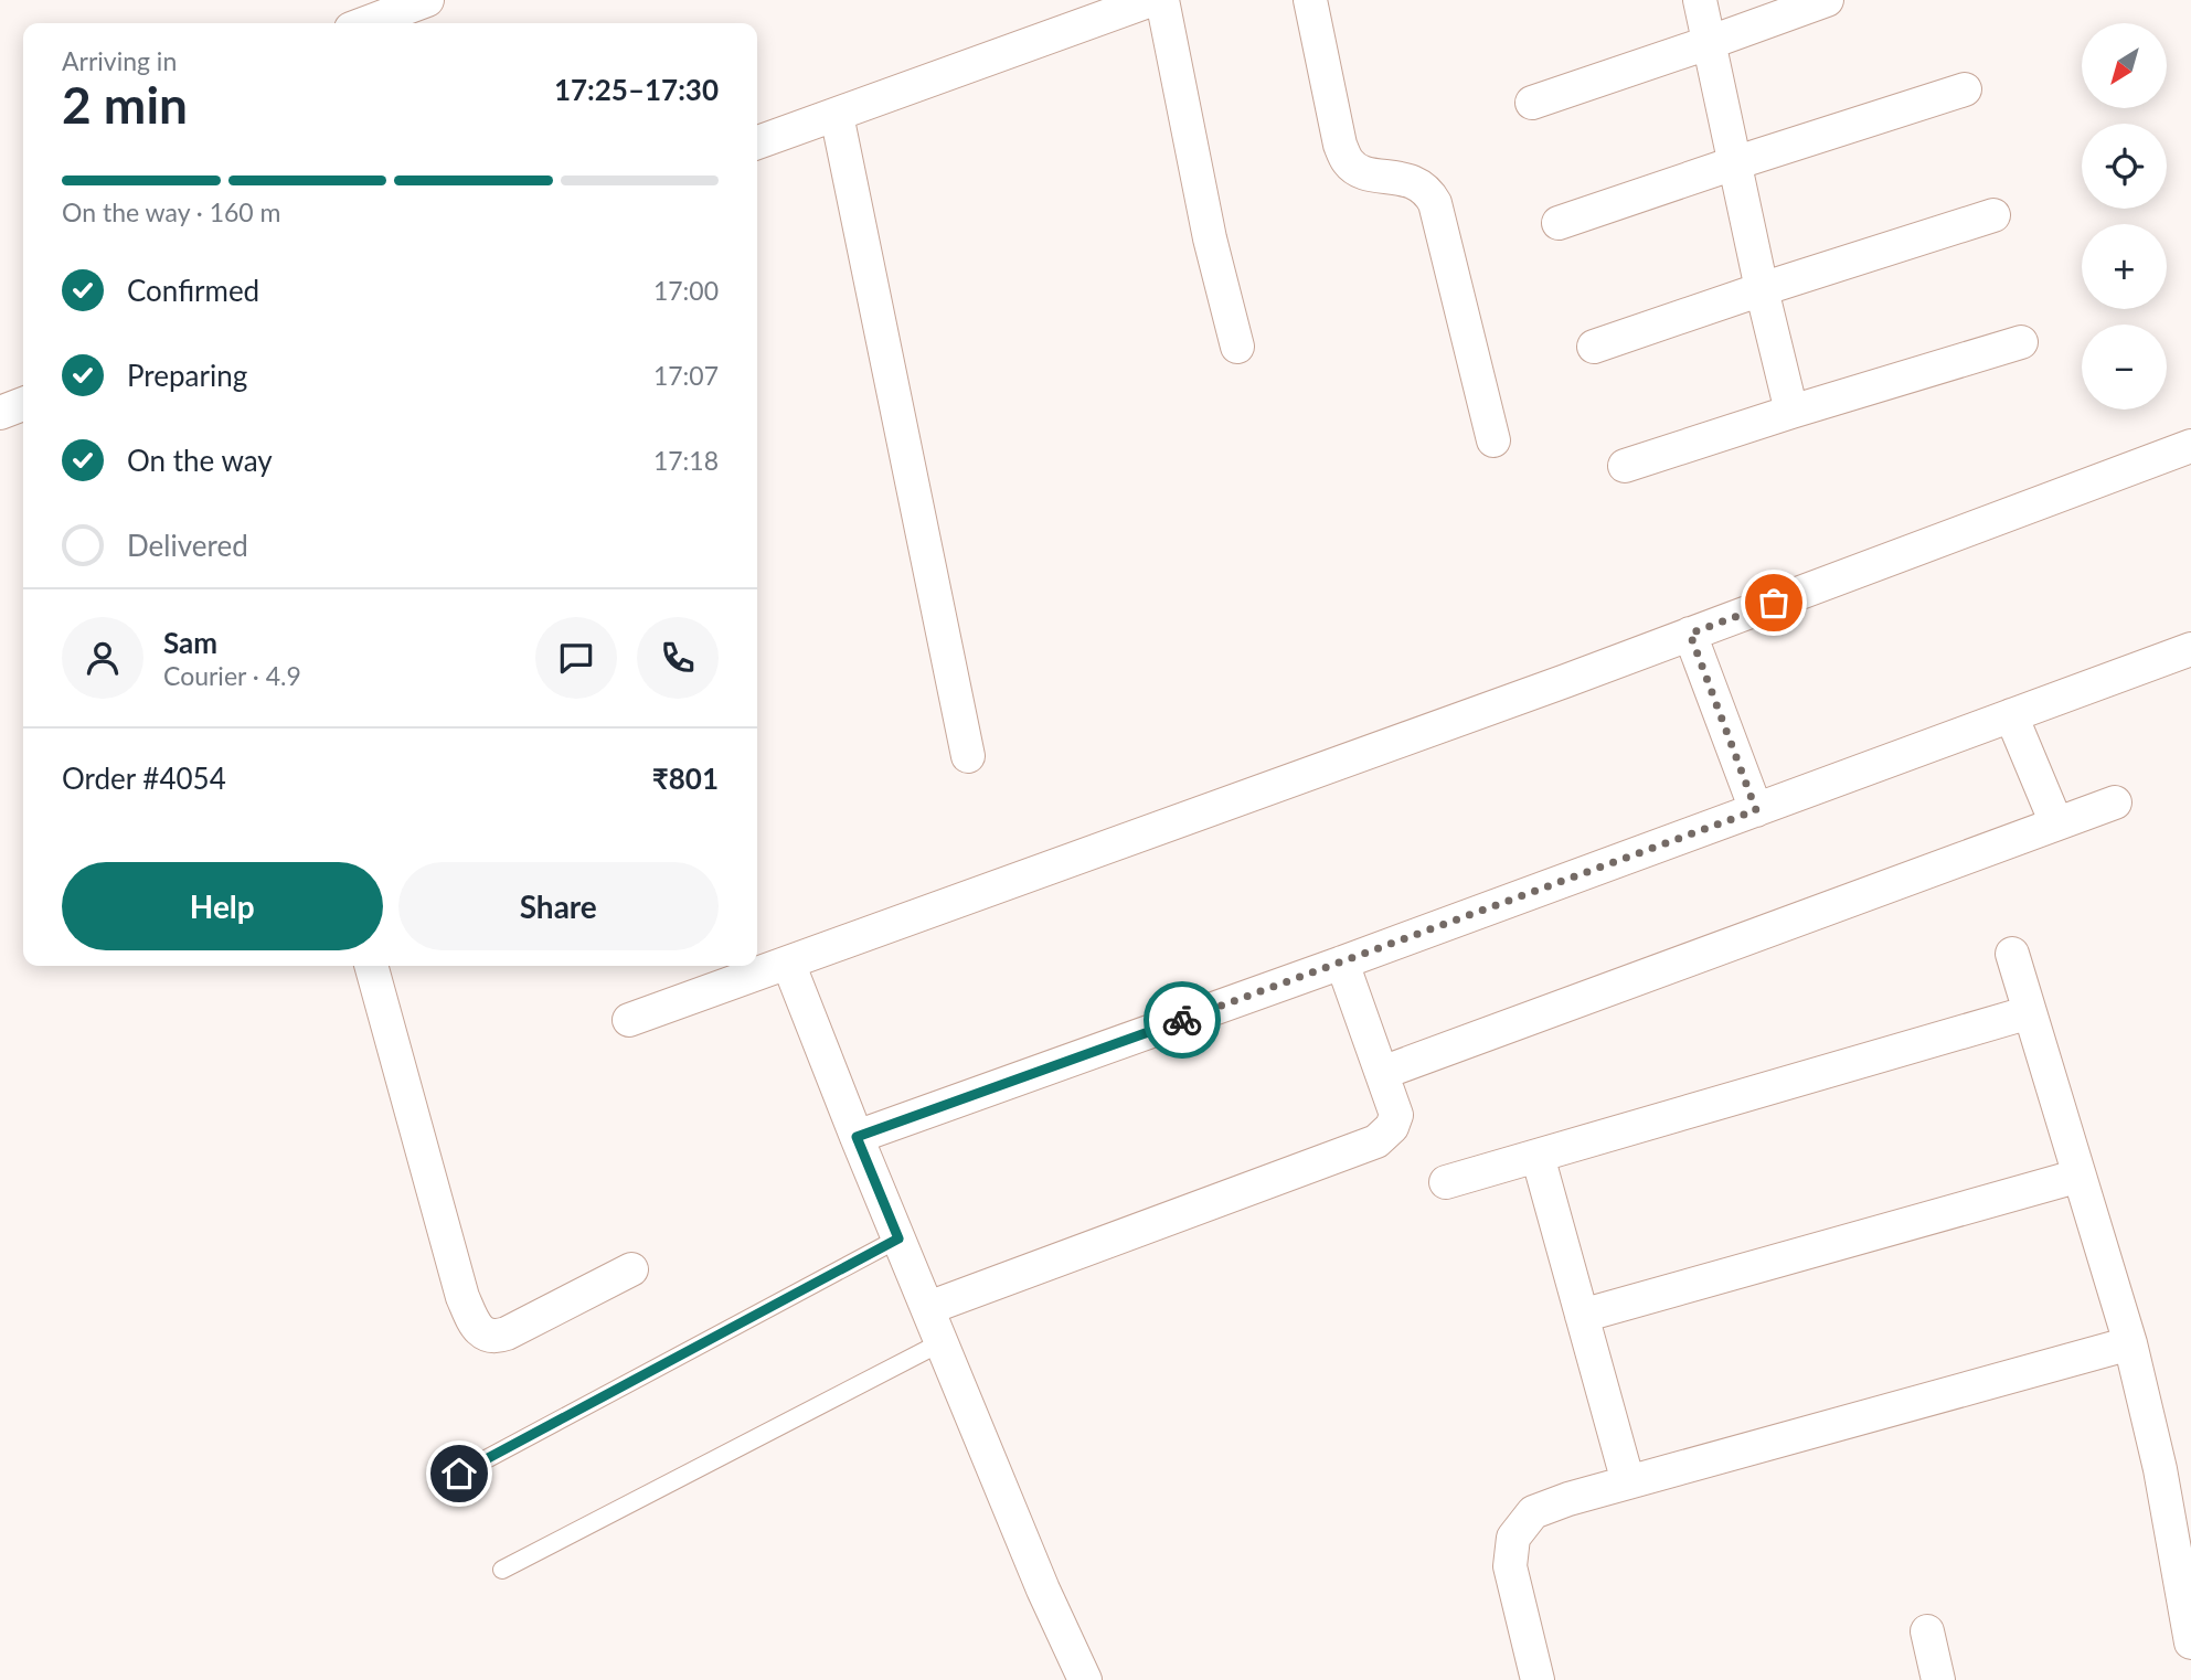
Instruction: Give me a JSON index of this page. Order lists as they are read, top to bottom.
{
  "north": "bottom left",
  "page": {
    "map_buttons": ["+", "−"],
    "heading": ["2 min", "Arriving in", "17:25–17:30"],
    "panel": [
      "Sam",
      "Courier · 4.9",
      "Order #4054",
      "₹801"
    ],
    "bar": "On the way · 160 m",
    "list": [
      ["Confirmed", "17:00"],
      ["Preparing", "17:07"],
      ["On the way", "17:18"],
      "Delivered"
    ],
    "buttons": ["Help", "Share"]
  }
}
